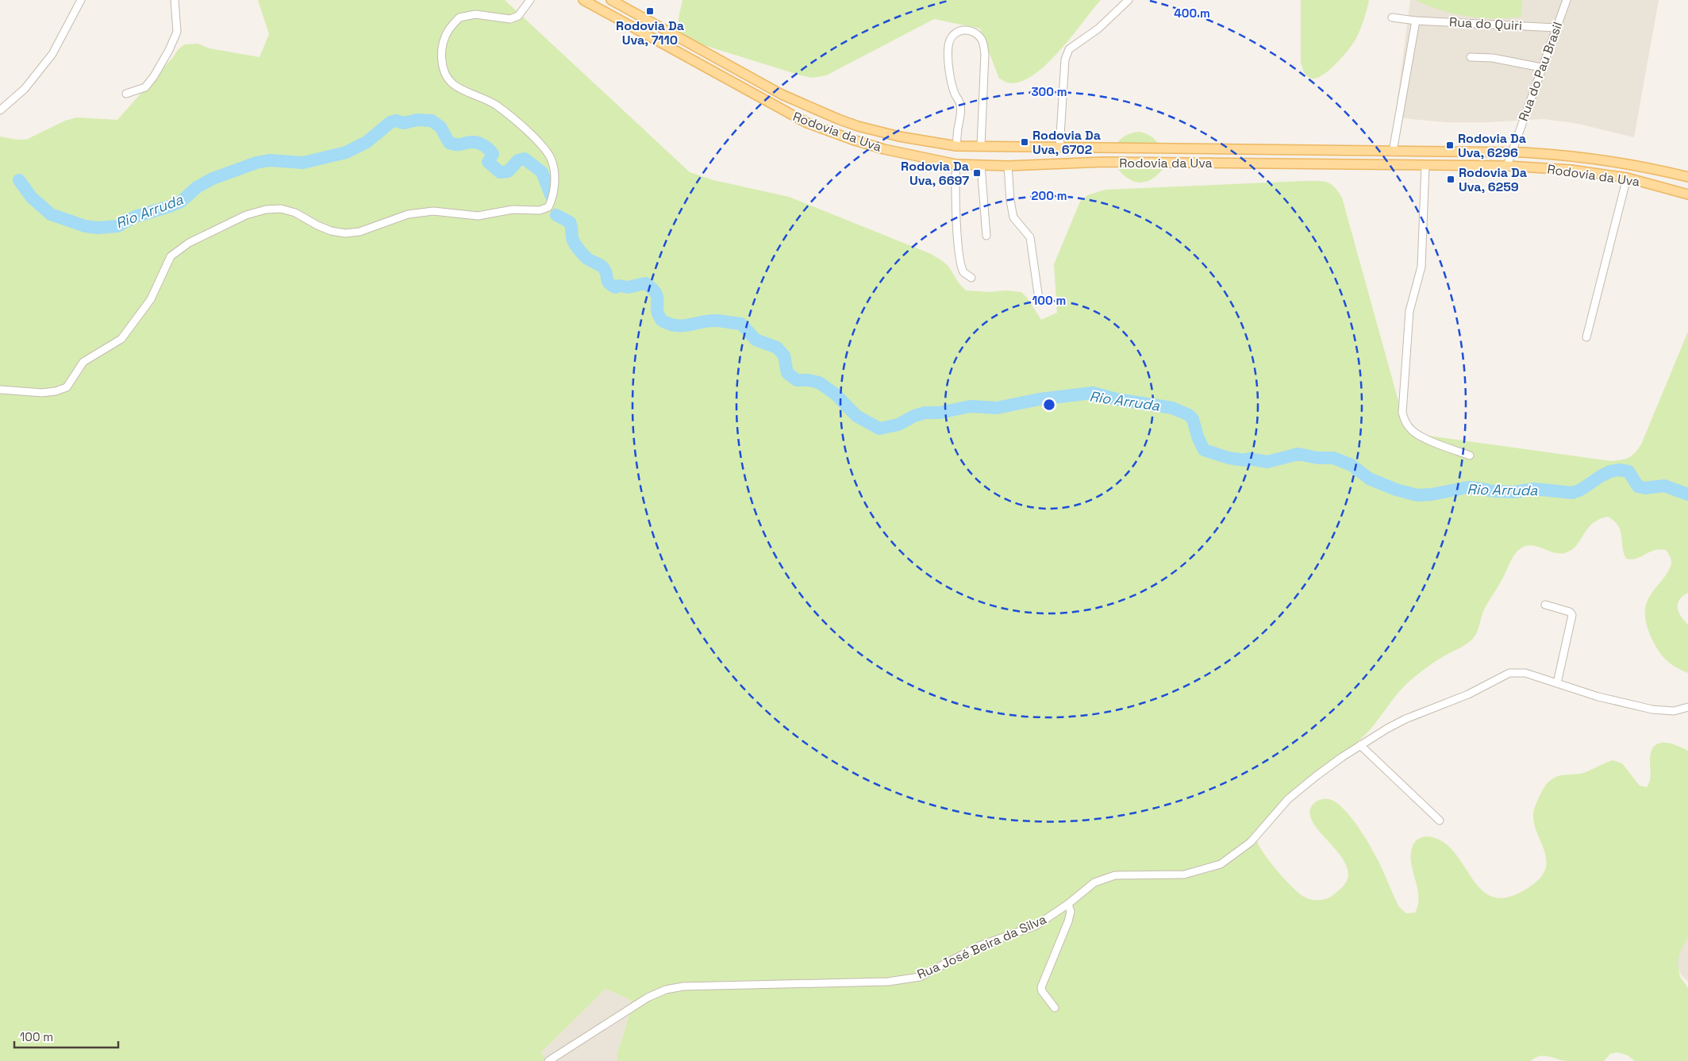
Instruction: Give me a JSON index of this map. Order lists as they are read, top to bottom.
{
  "streets": {
    "main road": ["Rodovia da Uva"],
    "street": ["Rua do Quiri", "Rua do Pau Brasil", "Rua José Beira da Silva"]
  },
  "crossings": [
    ["Rua do Quiri", "Rua do Pau Brasil"],
    ["Rua do Pau Brasil", "Rodovia da Uva"]
  ],
  "water": ["Rio Arruda"],
  "places": {
    "transit": [
      "Rodovia Da Uva, 7110",
      "Rodovia Da Uva, 6702",
      "Rodovia Da Uva, 6296",
      "Rodovia Da Uva, 6697",
      "Rodovia Da Uva, 6259"
    ]
  },
  "scale_bar": "100 m",
  "rings": [
    "400 m",
    "300 m",
    "200 m",
    "100 m"
  ]
}
